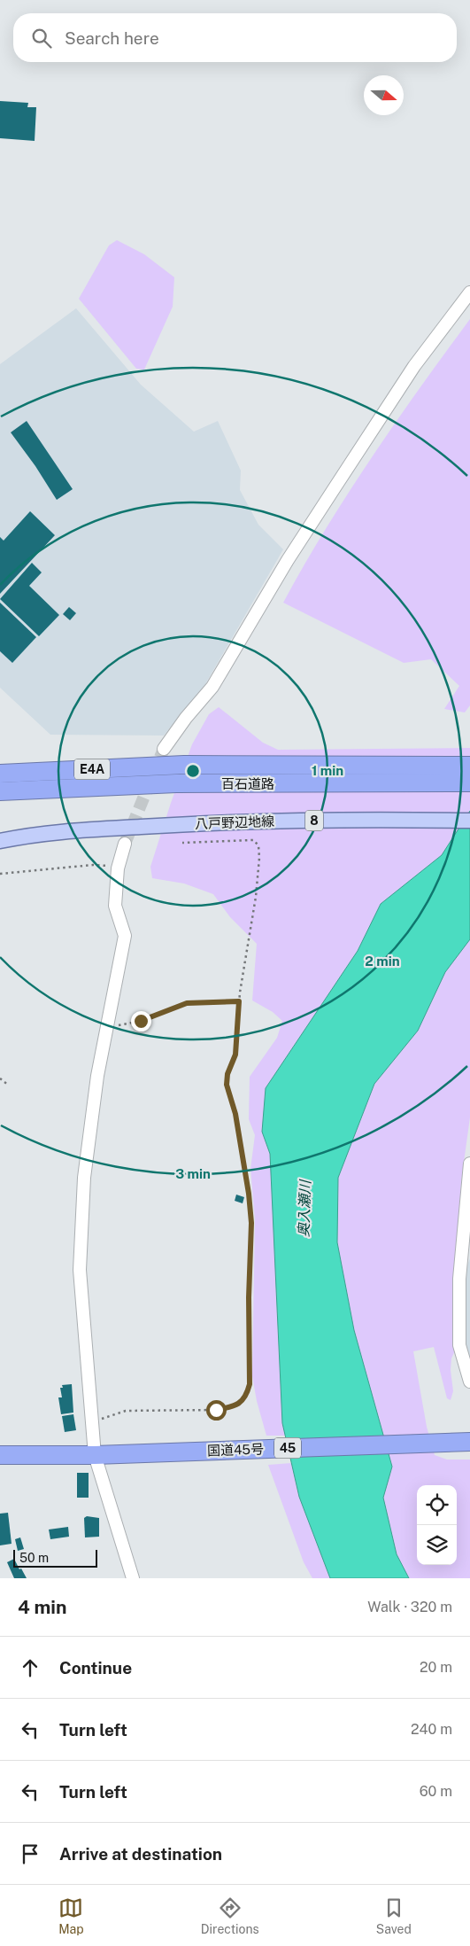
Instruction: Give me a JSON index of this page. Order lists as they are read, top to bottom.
{
  "streets": {
    "highway": [
      "E4A",
      "百石道路",
      "45",
      "国道45号"
    ],
    "main road": ["8", "八戸野辺地線"]
  },
  "water": ["奥入瀬川"],
  "scale_bar": "50 m",
  "north": "right",
  "page": {
    "search": "Search here",
    "scale": "50 m",
    "heading": ["4 min", "Walk · 320 m"],
    "list": [
      ["Continue", "20 m"],
      ["Turn left", "240 m"],
      ["Turn left", "60 m"],
      "Arrive at destination"
    ],
    "nav": ["Map", "Directions", "Saved"]
  },
  "rings": ["1 min", "2 min", "3 min"]
}
